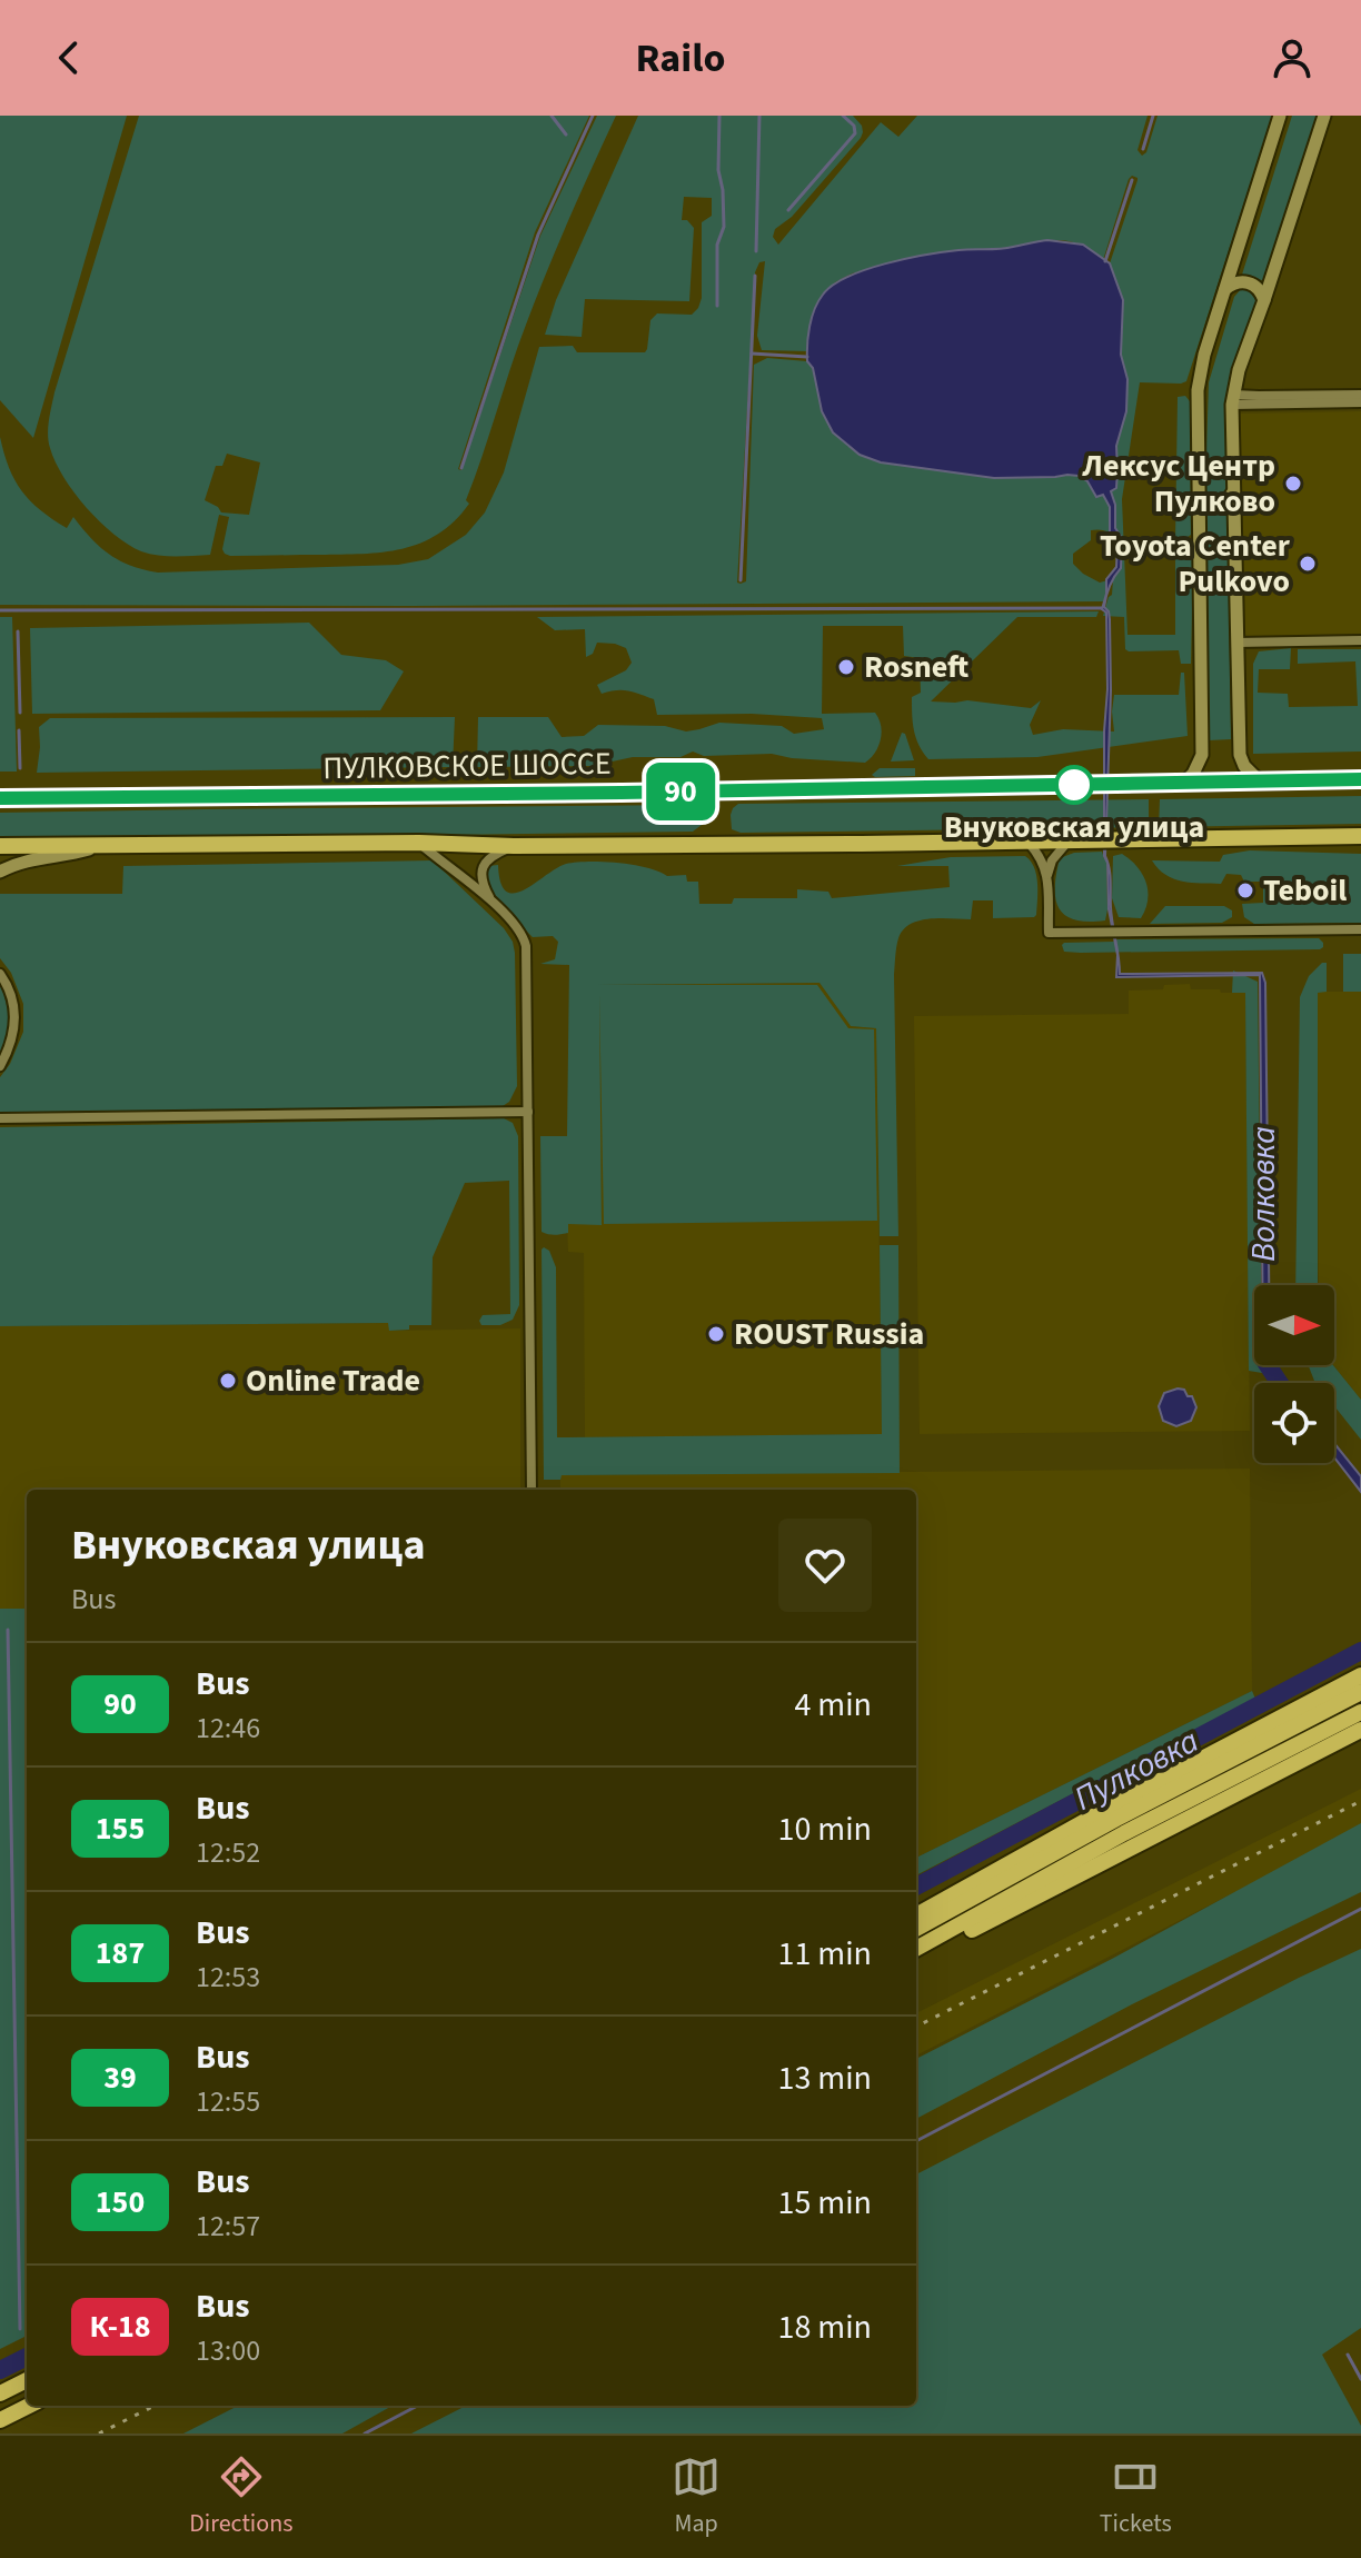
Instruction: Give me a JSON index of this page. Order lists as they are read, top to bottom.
{
  "streets": {
    "highway": ["ПУЛКОВСКОЕ ШОССЕ"]
  },
  "water": ["Волковка", "Пулковка"],
  "places": [
    "Лексус Центр Пулково",
    "Toyota Center Pulkovo",
    "Rosneft",
    "Внуковская улица",
    "Teboil",
    "ROUST Russia",
    "Online Trade"
  ],
  "lines": ["bus line 90"],
  "north": "right",
  "page": {
    "header": "Railo",
    "on_map": "90",
    "heading": ["Внуковская улица", "Bus"],
    "list": [
      {
        "mark": "90",
        "name": "Bus",
        "note": "12:46",
        "value": "4 min"
      },
      {
        "mark": "155",
        "name": "Bus",
        "note": "12:52",
        "value": "10 min"
      },
      {
        "mark": "187",
        "name": "Bus",
        "note": "12:53",
        "value": "11 min"
      },
      {
        "mark": "39",
        "name": "Bus",
        "note": "12:55",
        "value": "13 min"
      },
      {
        "mark": "150",
        "name": "Bus",
        "note": "12:57",
        "value": "15 min"
      },
      {
        "mark": "К-18",
        "name": "Bus",
        "note": "13:00",
        "value": "18 min"
      }
    ],
    "tabs": ["Directions", "Map", "Tickets"]
  }
}
